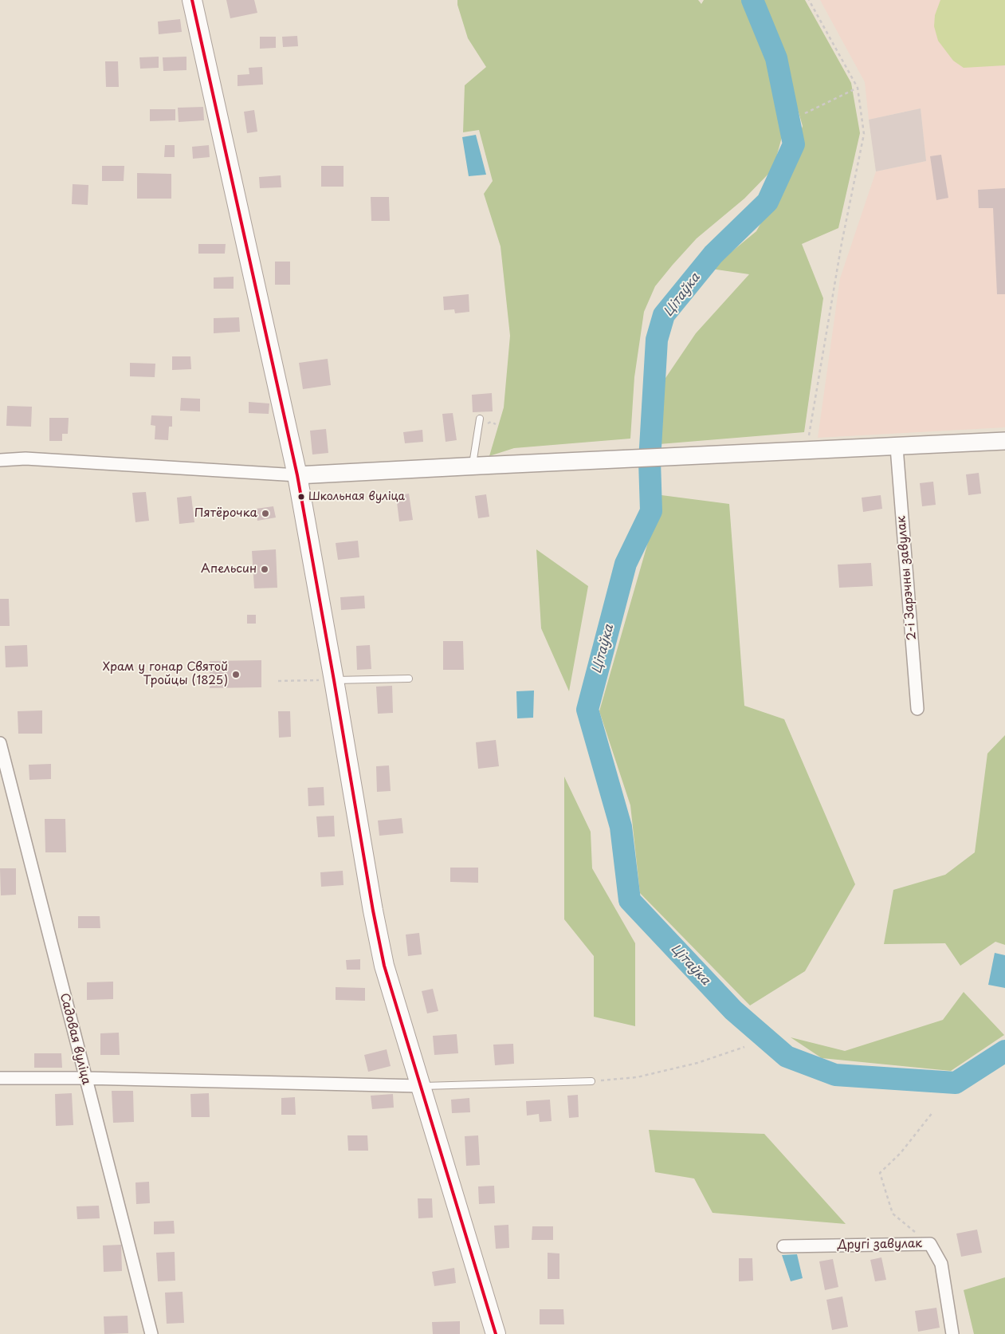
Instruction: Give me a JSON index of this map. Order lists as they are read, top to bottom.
{
  "streets": {
    "street": ["2-і Зарэчны завулак", "Садовая вуліца", "Другі завулак"]
  },
  "water": ["Цітаўка"],
  "places": [
    "Школьная вуліца",
    "Пятёрочка",
    "Апельсин",
    "Храм у гонар Святой Тройцы (1825)"
  ]
}
